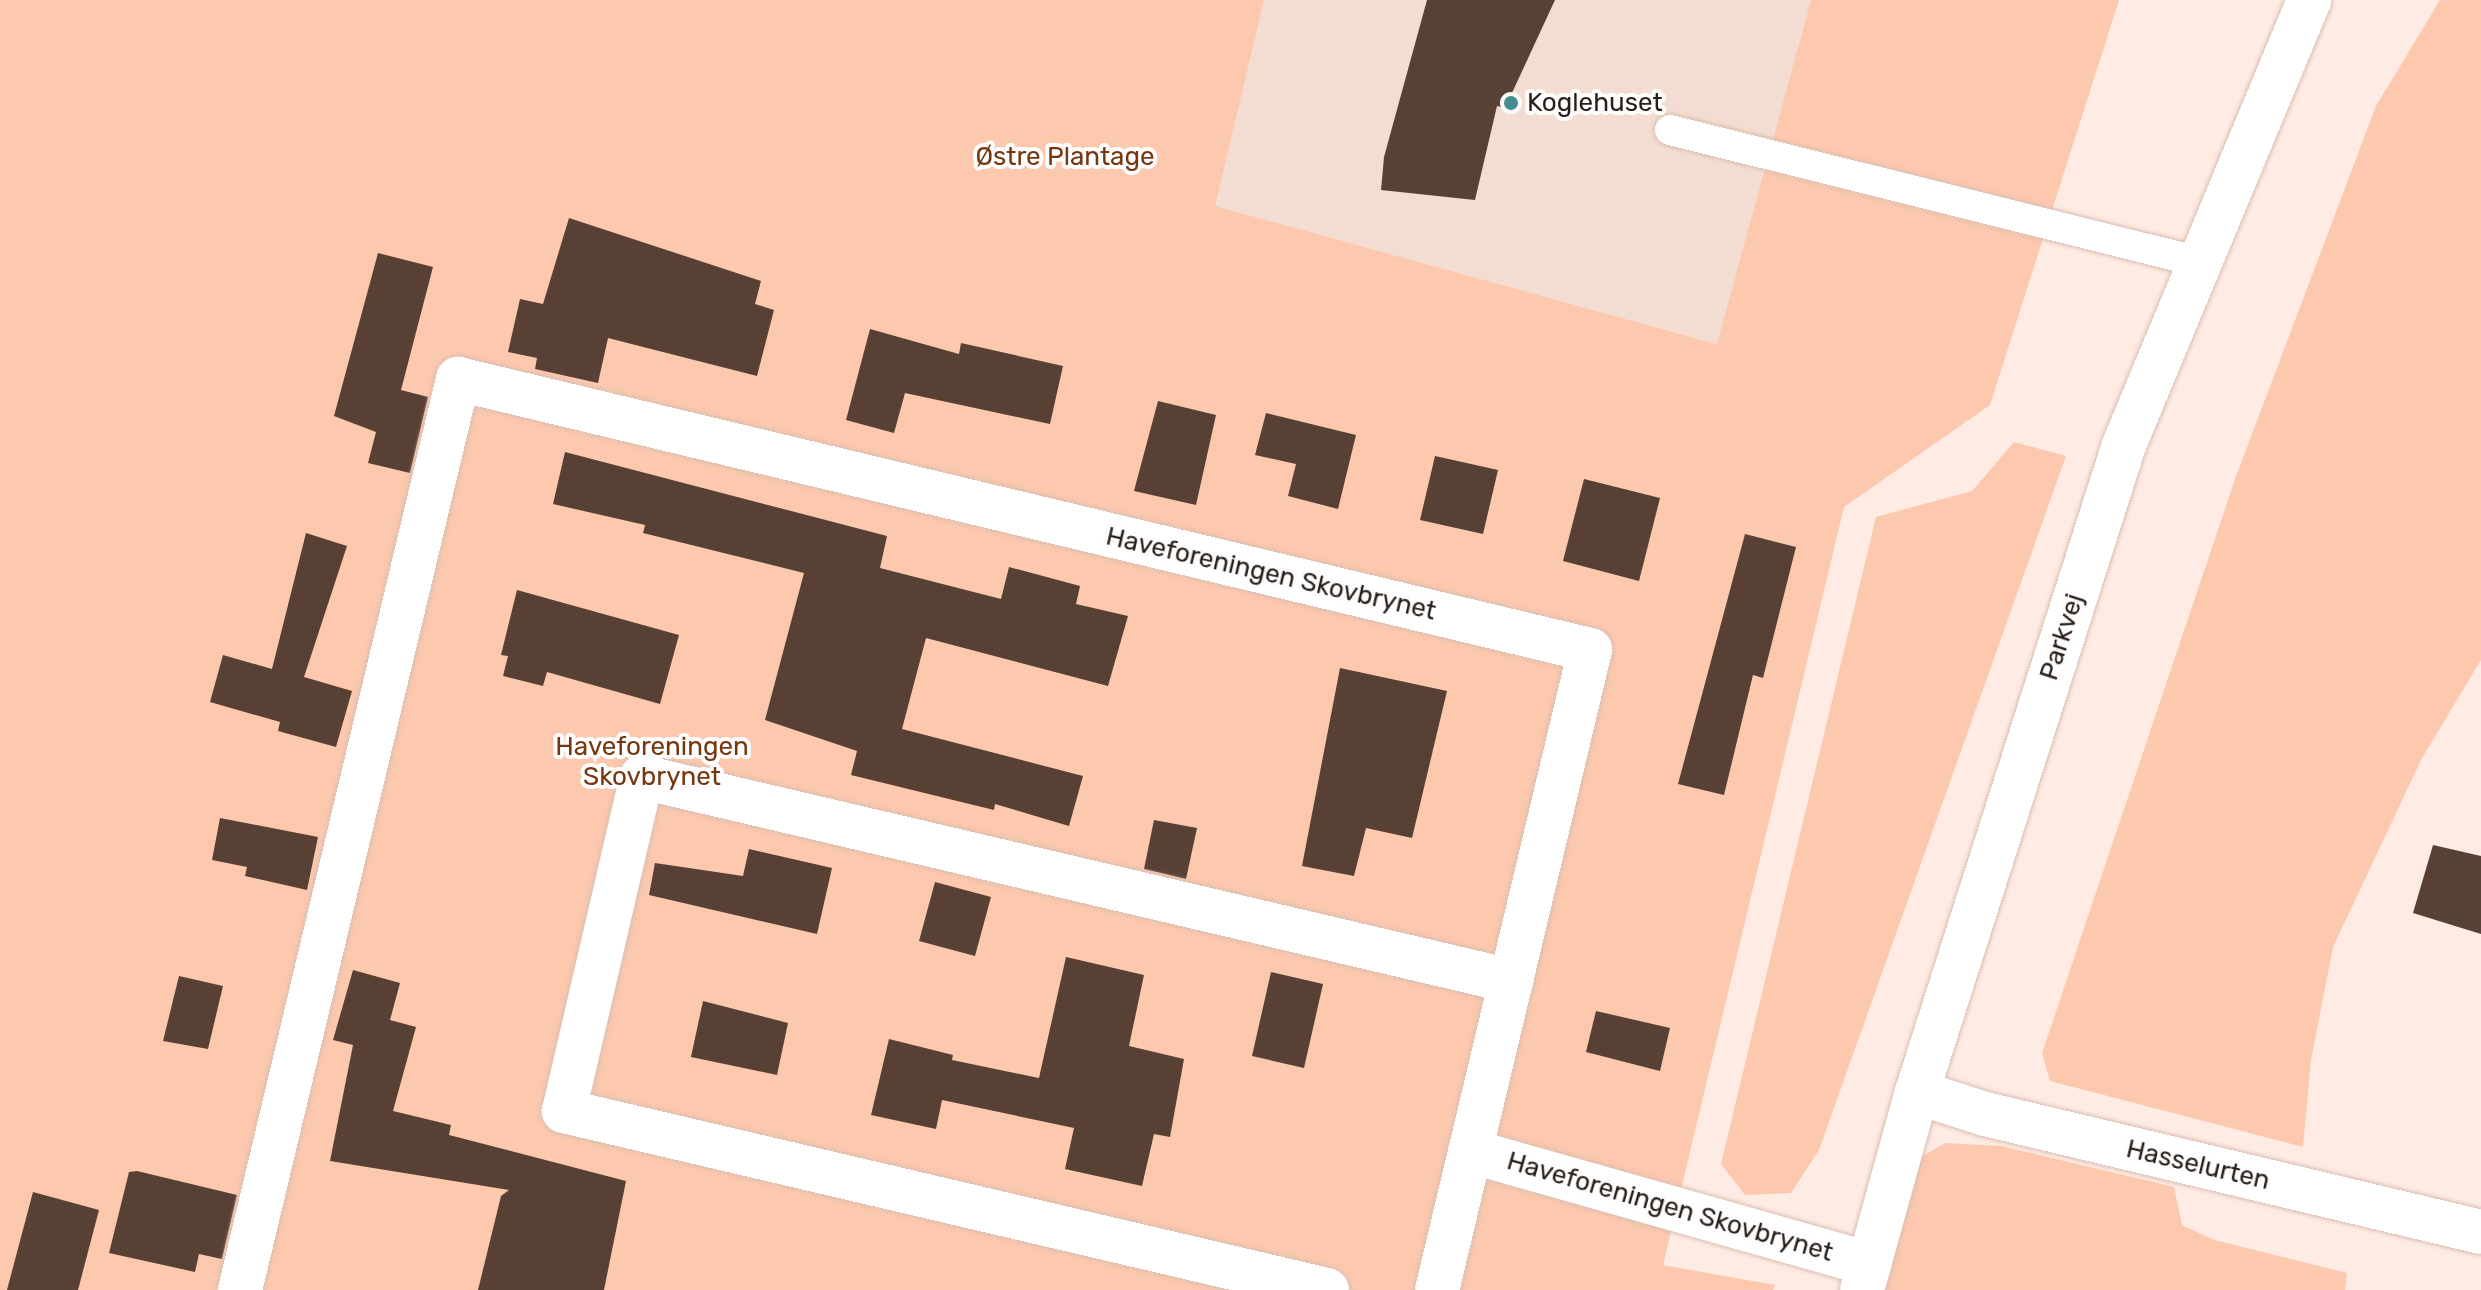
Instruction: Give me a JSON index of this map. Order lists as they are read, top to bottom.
{
  "streets": {
    "street": ["Haveforeningen Skovbrynet", "Parkvej", "Hasselurten"]
  },
  "crossings": [
    ["Haveforeningen Skovbrynet", "Parkvej"],
    ["Parkvej", "Hasselurten"]
  ],
  "parks": ["Østre Plantage", "Haveforeningen Skovbrynet"],
  "places": ["Koglehuset"]
}
